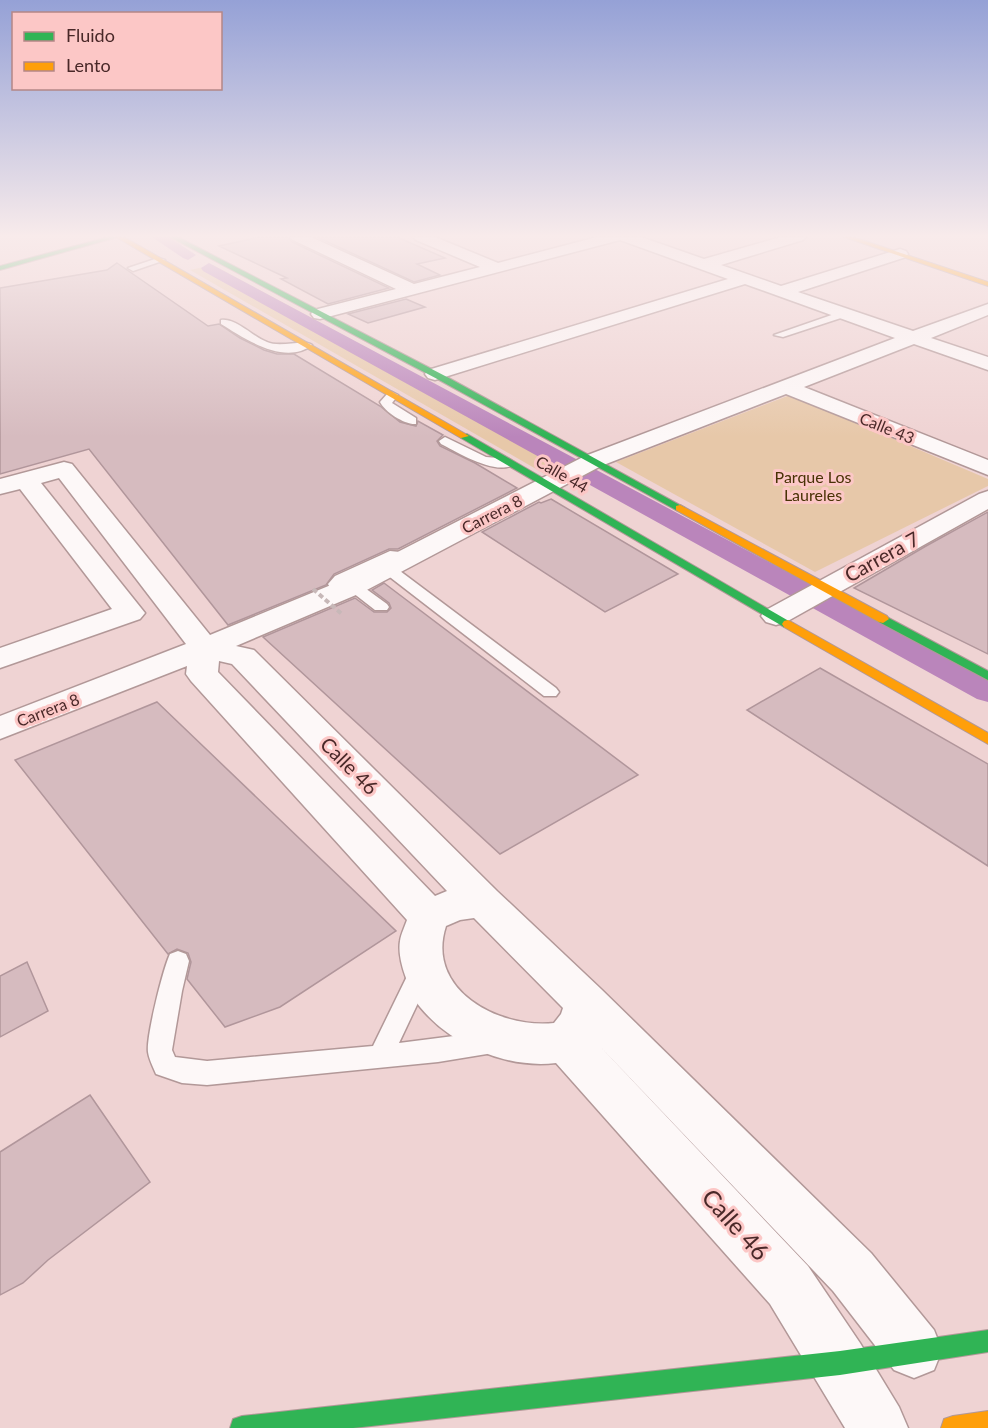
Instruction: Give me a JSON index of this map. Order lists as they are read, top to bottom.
{
  "streets": {
    "street": [
      "Calle 43",
      "Calle 44",
      "Carrera 8",
      "Carrera 7",
      "Calle 46"
    ]
  },
  "crossings": [
    ["Calle 43", "Carrera 8"],
    ["Calle 44", "Carrera 8"],
    ["Calle 44", "Carrera 7"],
    ["Carrera 8", "Calle 46"]
  ],
  "parks": ["Parque Los Laureles"],
  "legend": ["Fluido", "Lento"]
}
